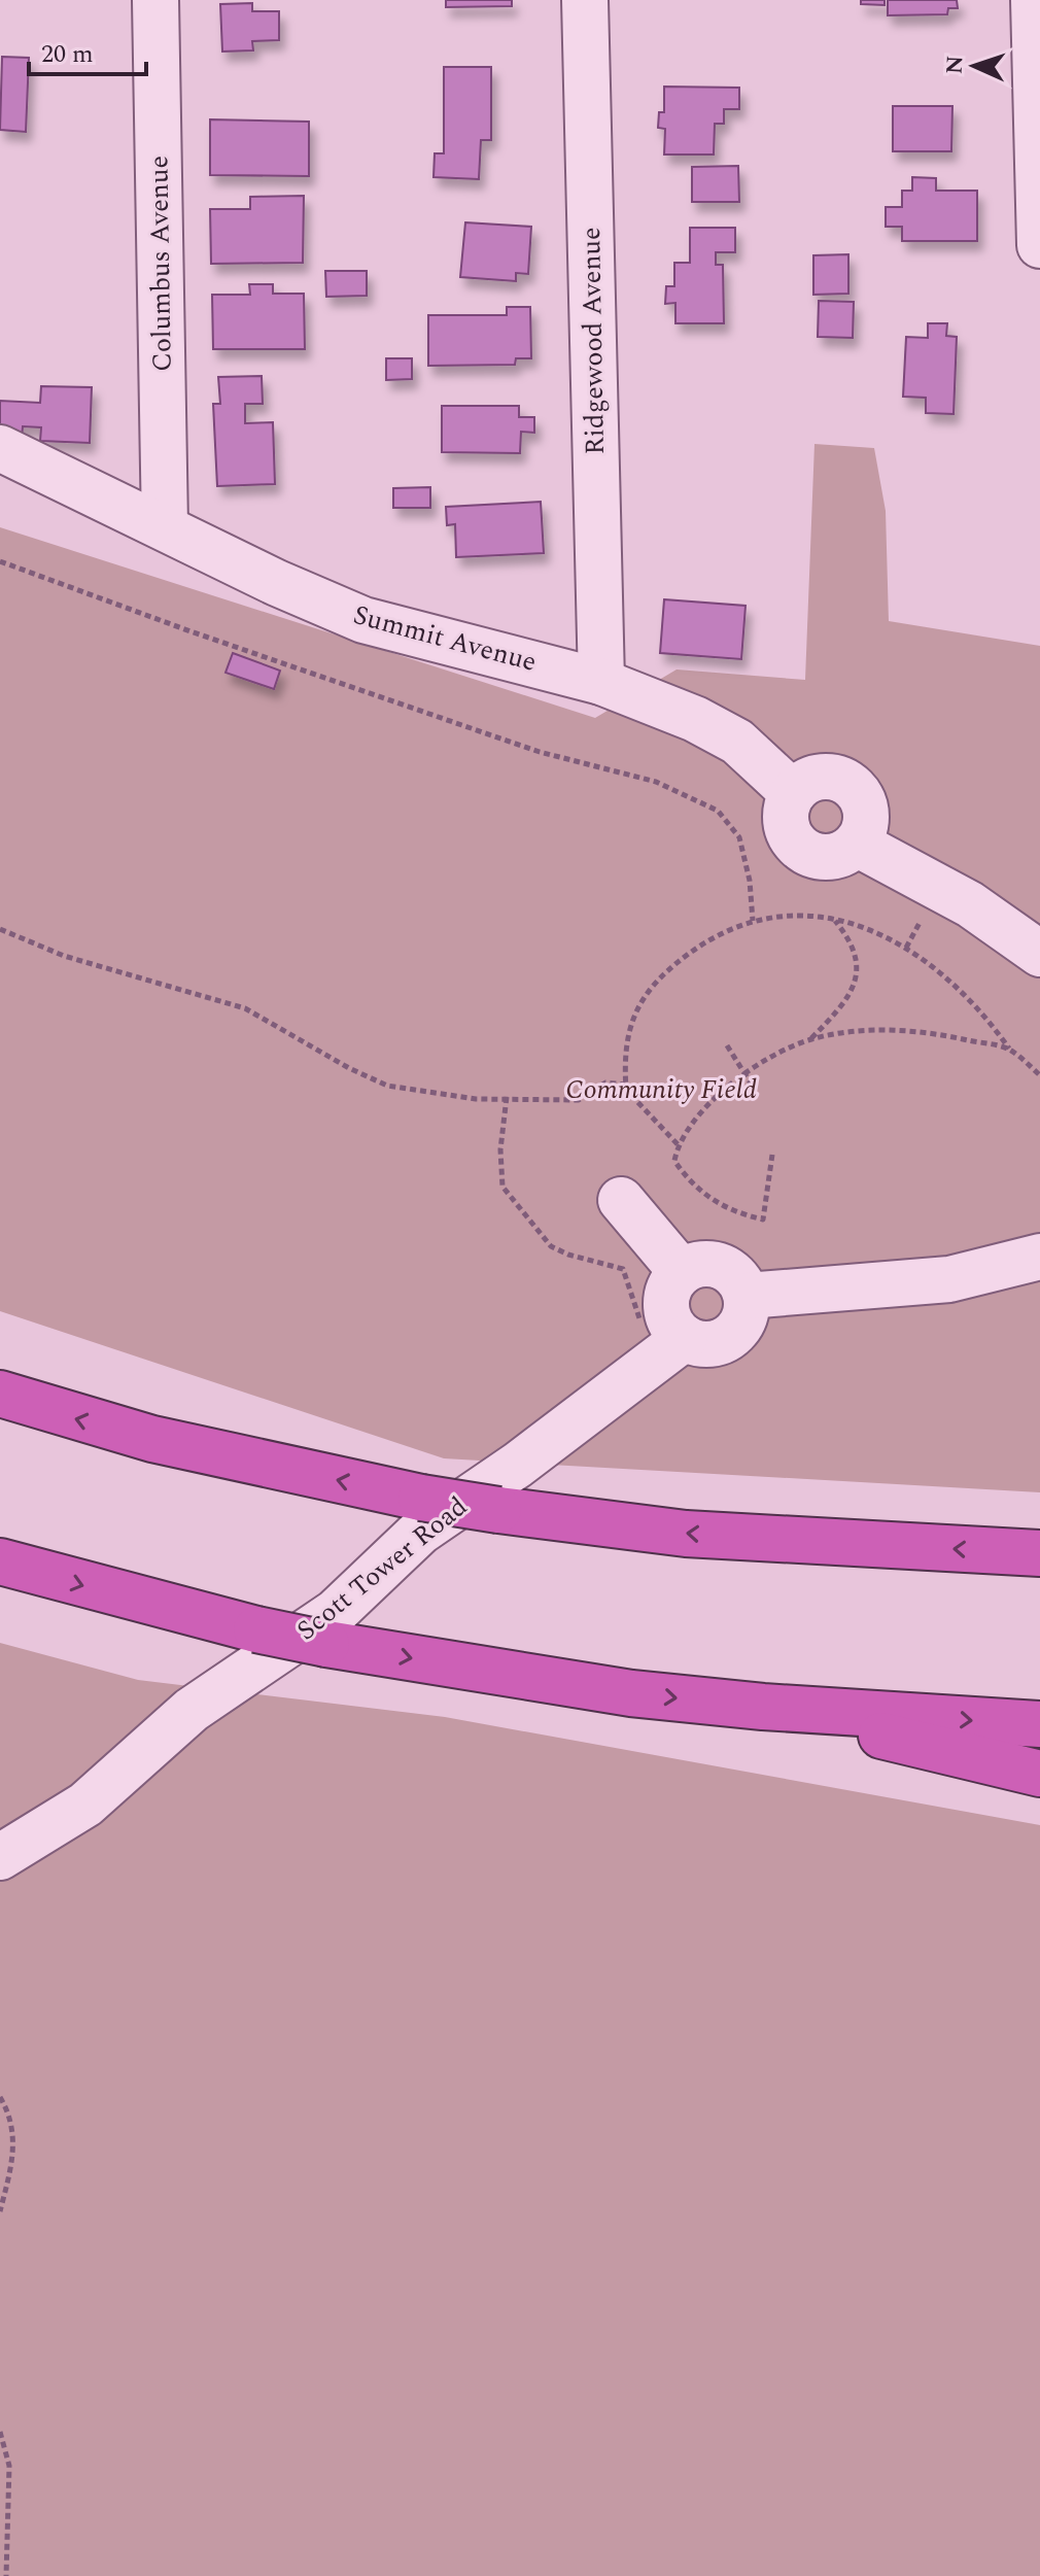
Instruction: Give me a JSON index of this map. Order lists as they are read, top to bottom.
{
  "streets": {
    "street": [
      "Columbus Avenue",
      "Ridgewood Avenue",
      "Summit Avenue",
      "Scott Tower Road"
    ]
  },
  "crossings": [
    ["Columbus Avenue", "Summit Avenue"],
    ["Ridgewood Avenue", "Summit Avenue"]
  ],
  "parks": ["Community Field"],
  "scale_bar": "20 m",
  "north": "left"
}
